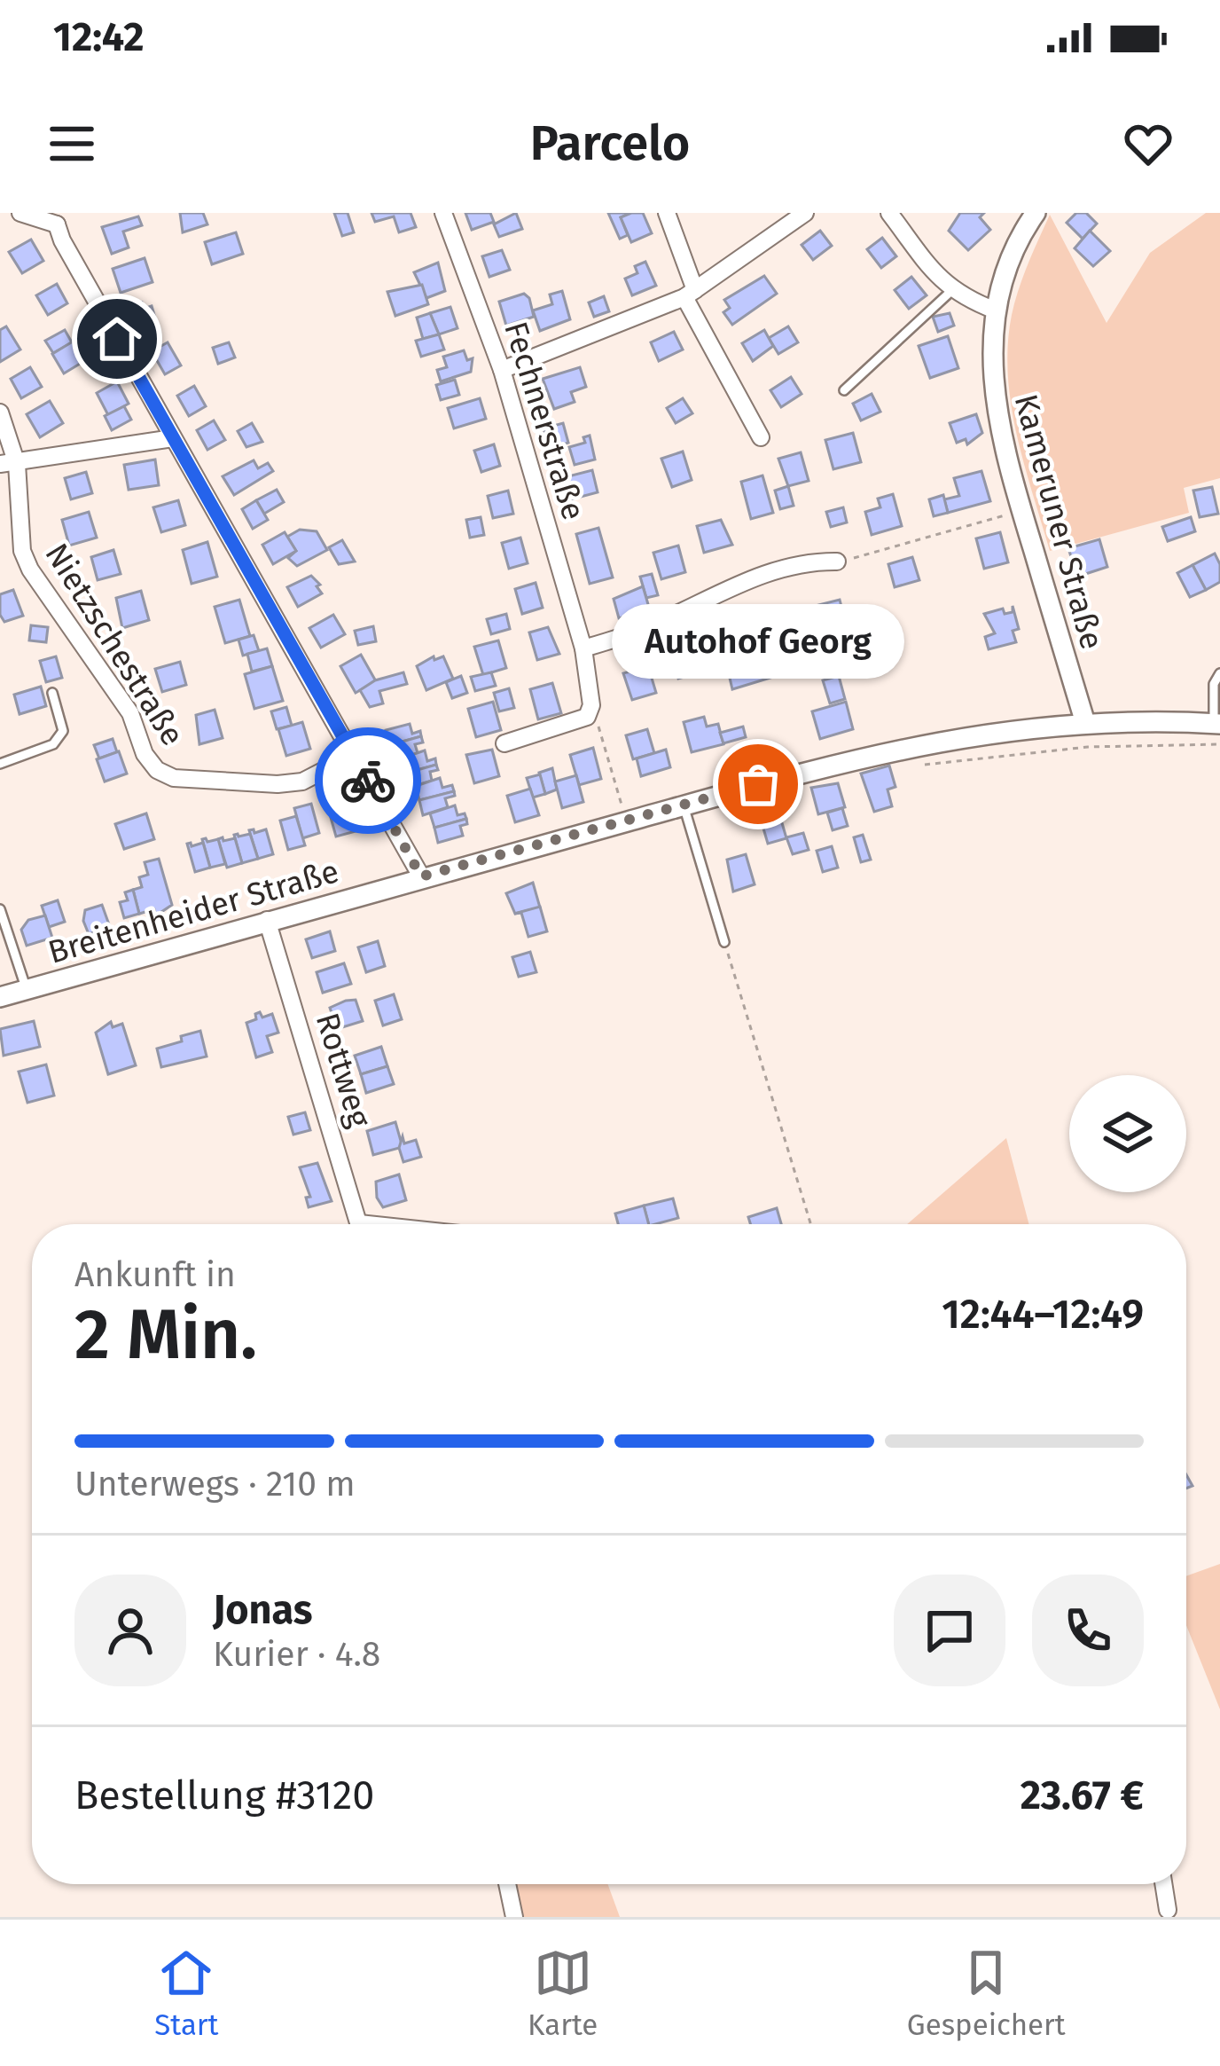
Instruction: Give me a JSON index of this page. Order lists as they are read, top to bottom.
{
  "streets": {
    "street": [
      "Fechnerstraße",
      "Kameruner Straße",
      "Nietzschestraße",
      "Breitenheider Straße",
      "Rottweg"
    ]
  },
  "crossings": [
    ["Kameruner Straße", "Breitenheider Straße"],
    ["Breitenheider Straße", "Rottweg"]
  ],
  "places": ["Autohof Georg"],
  "page": {
    "status": "12:42",
    "header": "Parcelo",
    "bubble": "Autohof Georg",
    "heading": ["2 Min.", "Ankunft in", "12:44–12:49"],
    "panel": [
      "Jonas",
      "Kurier · 4.8",
      "Bestellung #3120",
      "23.67 €"
    ],
    "bar": "Unterwegs · 210 m",
    "tabs": ["Start", "Karte", "Gespeichert"]
  }
}
